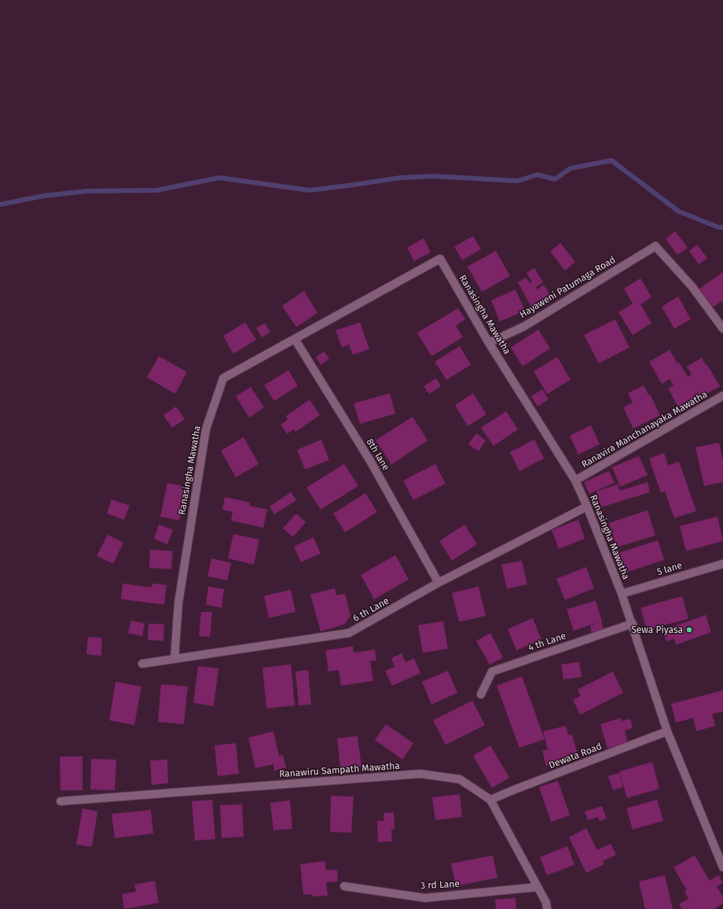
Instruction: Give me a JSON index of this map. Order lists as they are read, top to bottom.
{
  "streets": {
    "street": [
      "Hayaweni Patumaga Road",
      "Ranasingha Mawatha",
      "Ranavira Manchanayaka Mawatha",
      "8th lane",
      "5 lane",
      "6 th Lane",
      "4 th Lane",
      "Dewata Road",
      "Ranawiru Sampath Mawatha",
      "3 rd Lane"
    ]
  },
  "crossings": [
    ["Hayaweni Patumaga Road", "Ranasingha Mawatha"],
    ["Ranasingha Mawatha", "Ranavira Manchanayaka Mawatha"],
    ["Ranasingha Mawatha", "8th lane"],
    ["Ranasingha Mawatha", "5 lane"],
    ["Ranasingha Mawatha", "6 th Lane"],
    ["Ranasingha Mawatha", "4 th Lane"],
    ["Ranasingha Mawatha", "Dewata Road"],
    ["8th lane", "6 th Lane"],
    ["Dewata Road", "Ranawiru Sampath Mawatha"],
    ["Ranawiru Sampath Mawatha", "3 rd Lane"]
  ],
  "places": ["Sewa Piyasa"]
}
